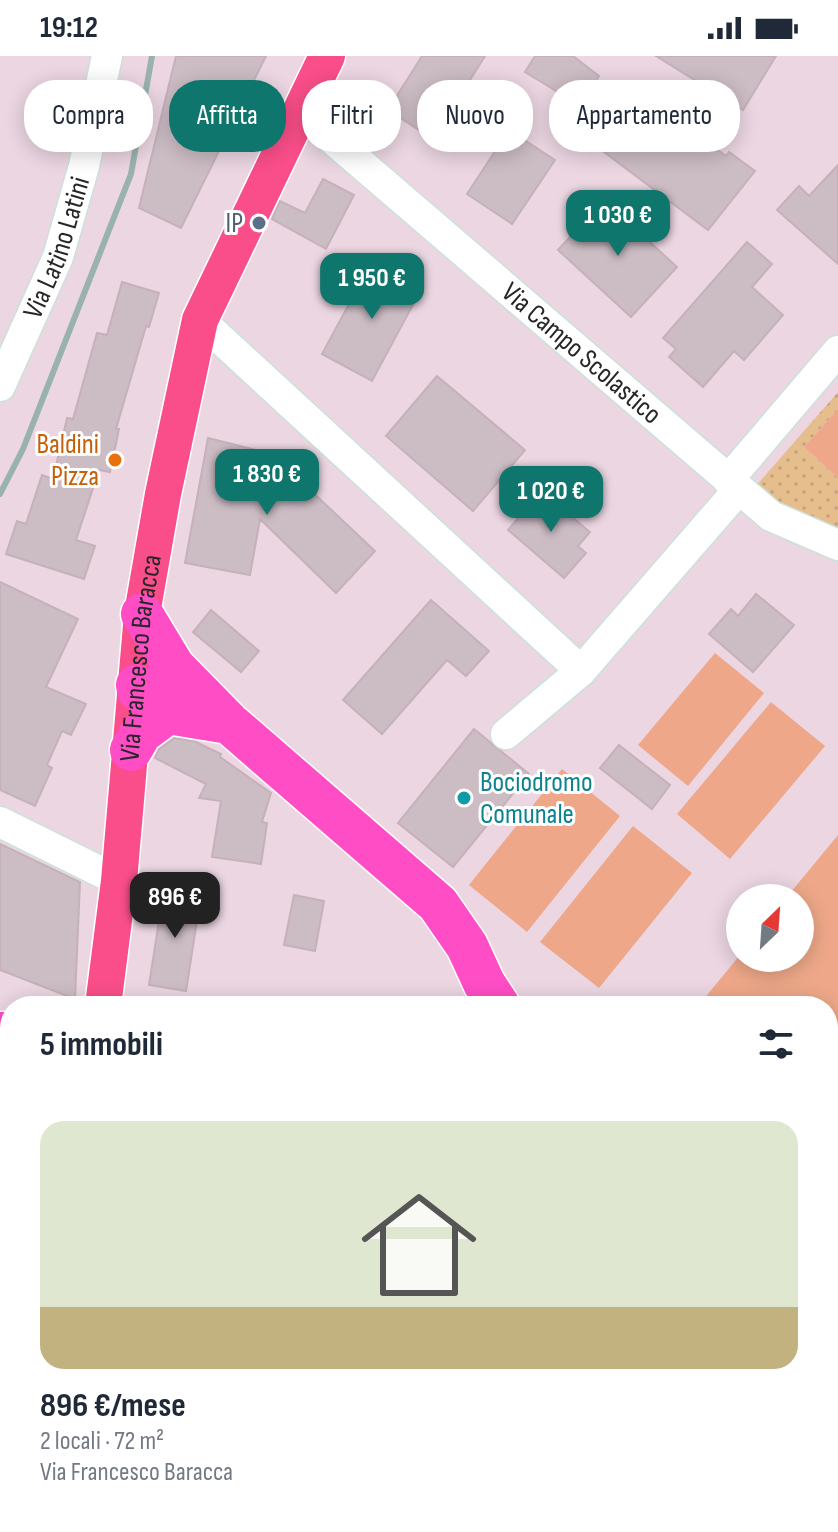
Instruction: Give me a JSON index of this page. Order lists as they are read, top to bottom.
{
  "streets": {
    "main road": ["Via Francesco Baracca"],
    "street": ["Via Latino Latini", "Via Campo Scolastico"]
  },
  "crossings": [
    ["Via Campo Scolastico", "Via Francesco Baracca"]
  ],
  "places": ["IP", "Baldini Pizza", "Bociodromo Comunale"],
  "north": "top right",
  "page": {
    "status": "19:12",
    "chip": [
      "Compra",
      "Affitta",
      "Filtri",
      "Nuovo",
      "Appartamento"
    ],
    "price": [
      "1 030 €",
      "1 950 €",
      "1 830 €",
      "1 020 €",
      "896 €"
    ],
    "heading": "5 immobili",
    "list": [
      {
        "name": "896 €/mese",
        "note": "2 locali · 72 m² · Via Francesco Baracca"
      }
    ]
  }
}
